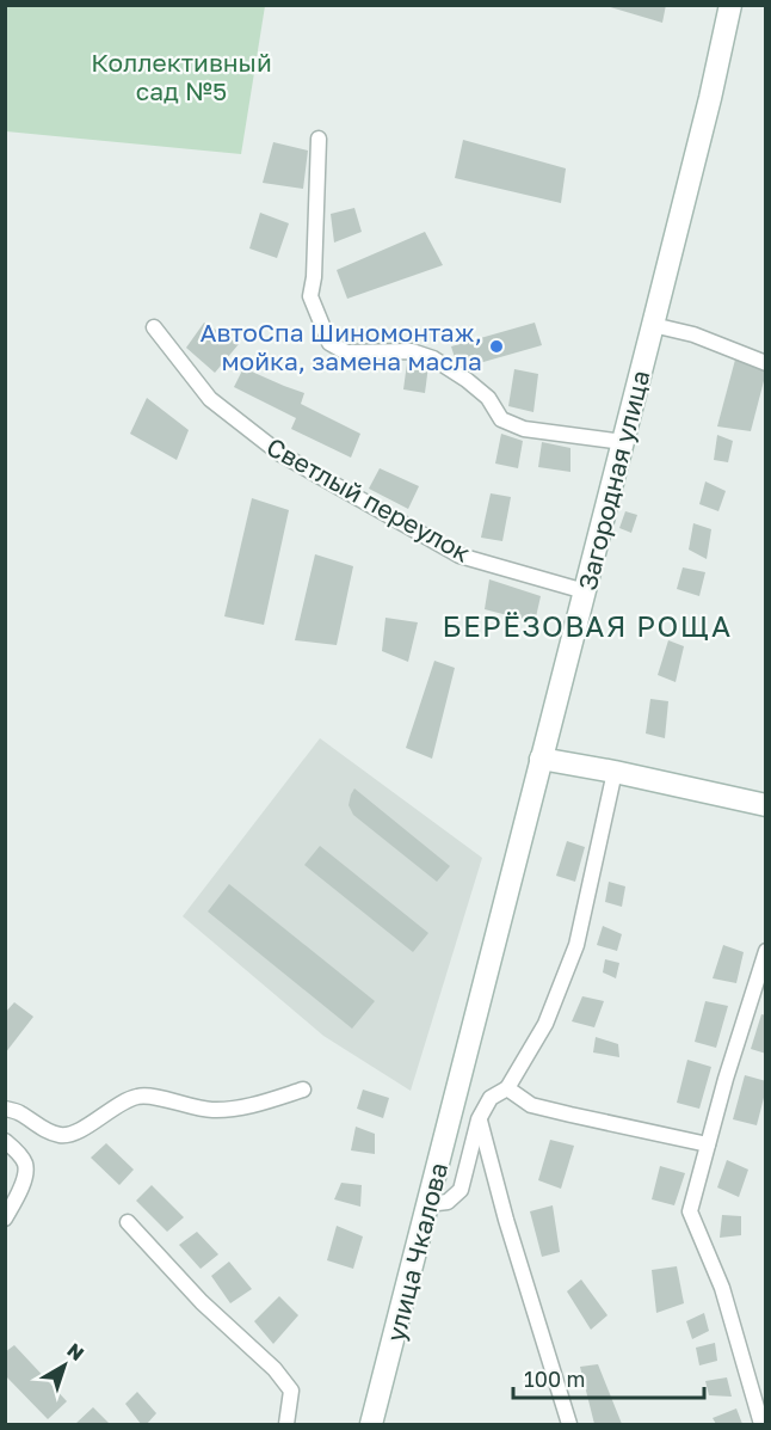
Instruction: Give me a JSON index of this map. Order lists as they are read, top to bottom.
{
  "streets": {
    "street": ["Загородная улица", "Светлый переулок", "улица Чкалова"]
  },
  "crossings": [
    ["Загородная улица", "Светлый переулок"],
    ["Загородная улица", "улица Чкалова"]
  ],
  "districts": ["БЕРЁЗОВАЯ РОЩА"],
  "parks": ["Коллективный сад №5"],
  "places": ["АвтоСпа Шиномонтаж, мойка, замена масла"],
  "scale_bar": "100 m",
  "north": "top right"
}
